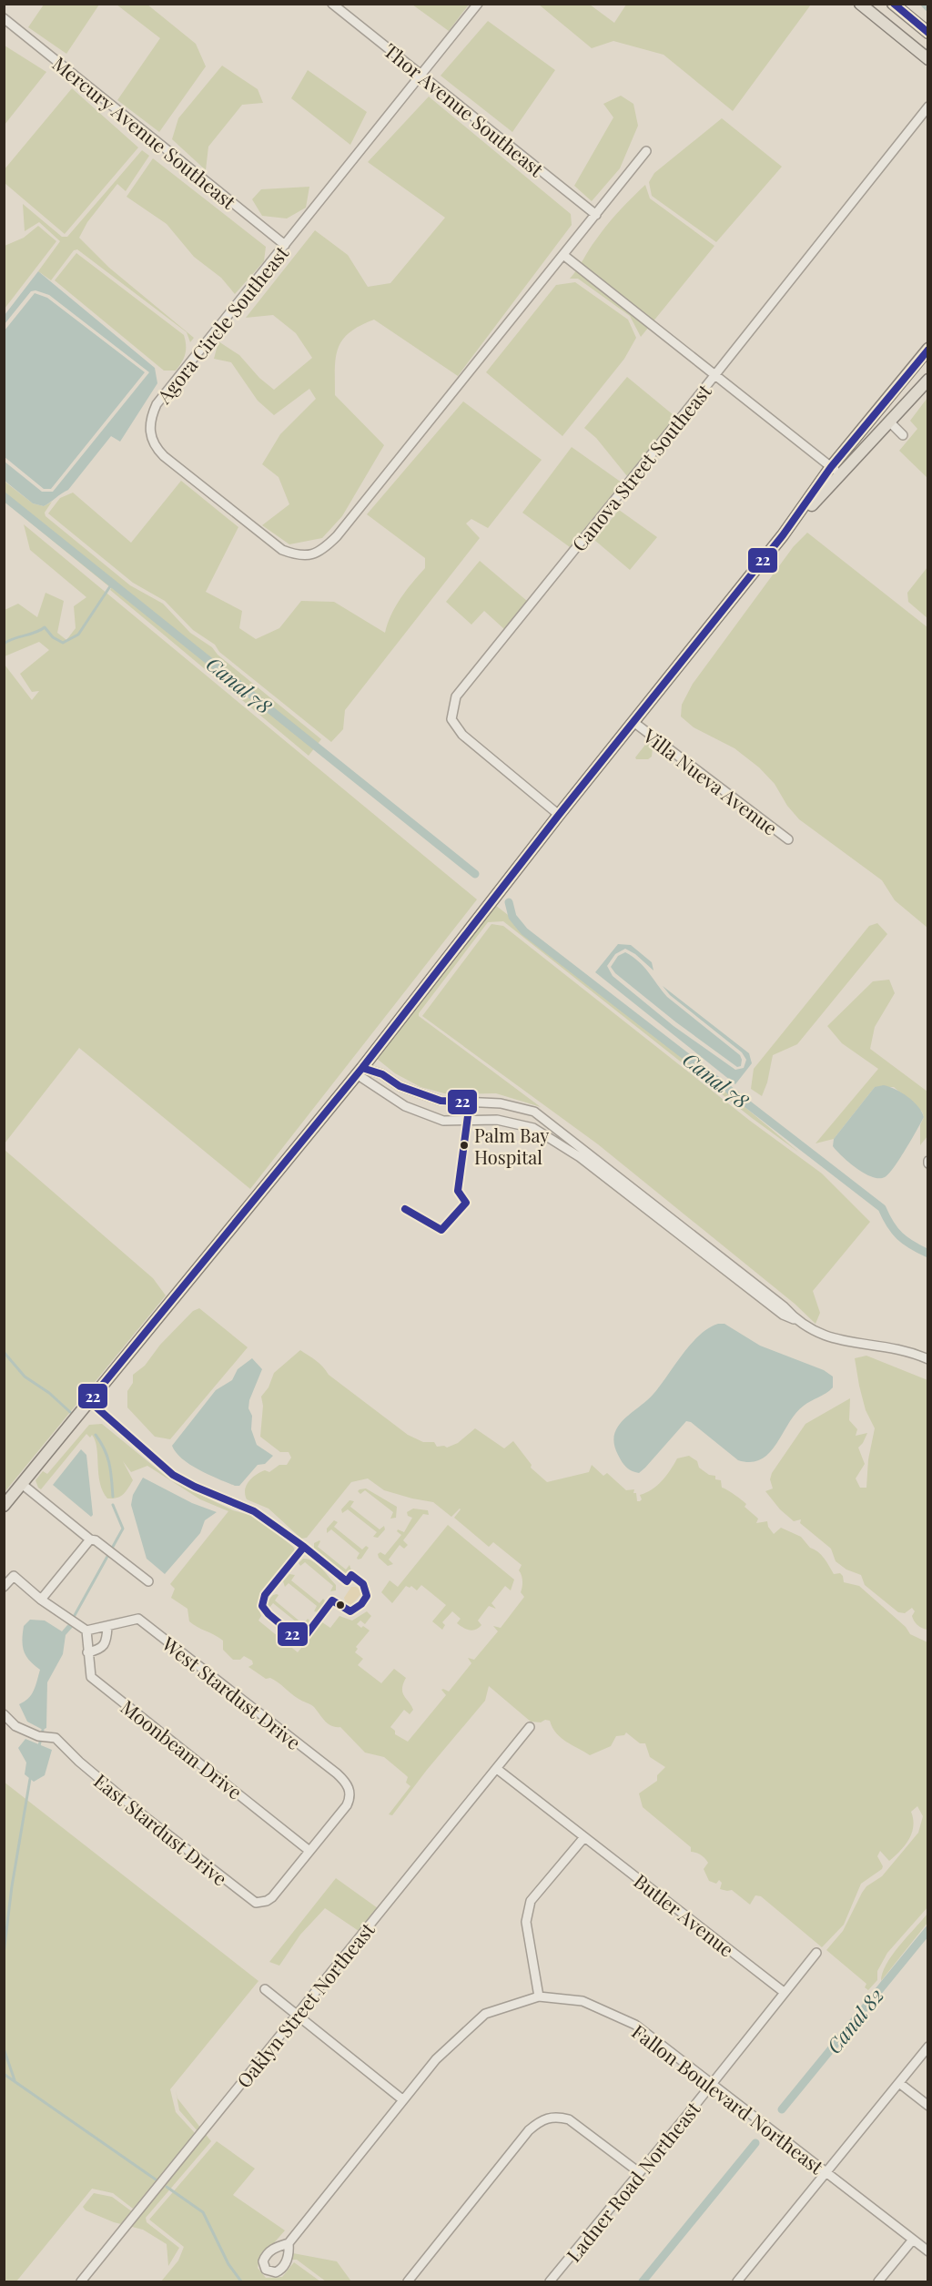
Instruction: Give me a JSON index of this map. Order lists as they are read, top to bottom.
{
  "streets": {
    "street": [
      "Thor Avenue Southeast",
      "Mercury Avenue Southeast",
      "Agora Circle Southeast",
      "Canova Street Southeast",
      "Villa Nueva Avenue",
      "West Stardust Drive",
      "Moonbeam Drive",
      "East Stardust Drive",
      "Butler Avenue",
      "Oaklyn Street Northeast",
      "Fallon Boulevard Northeast",
      "Ladner Road Northeast"
    ]
  },
  "crossings": [
    ["Thor Avenue Southeast", "Agora Circle Southeast"],
    ["Mercury Avenue Southeast", "Agora Circle Southeast"],
    ["West Stardust Drive", "Moonbeam Drive"],
    ["West Stardust Drive", "East Stardust Drive"],
    ["Moonbeam Drive", "East Stardust Drive"],
    ["Butler Avenue", "Oaklyn Street Northeast"],
    ["Butler Avenue", "Ladner Road Northeast"],
    ["Fallon Boulevard Northeast", "Ladner Road Northeast"]
  ],
  "water": ["Canal 78", "Canal 82"],
  "places": ["Palm Bay Hospital"],
  "lines": ["transit line 22"]
}
